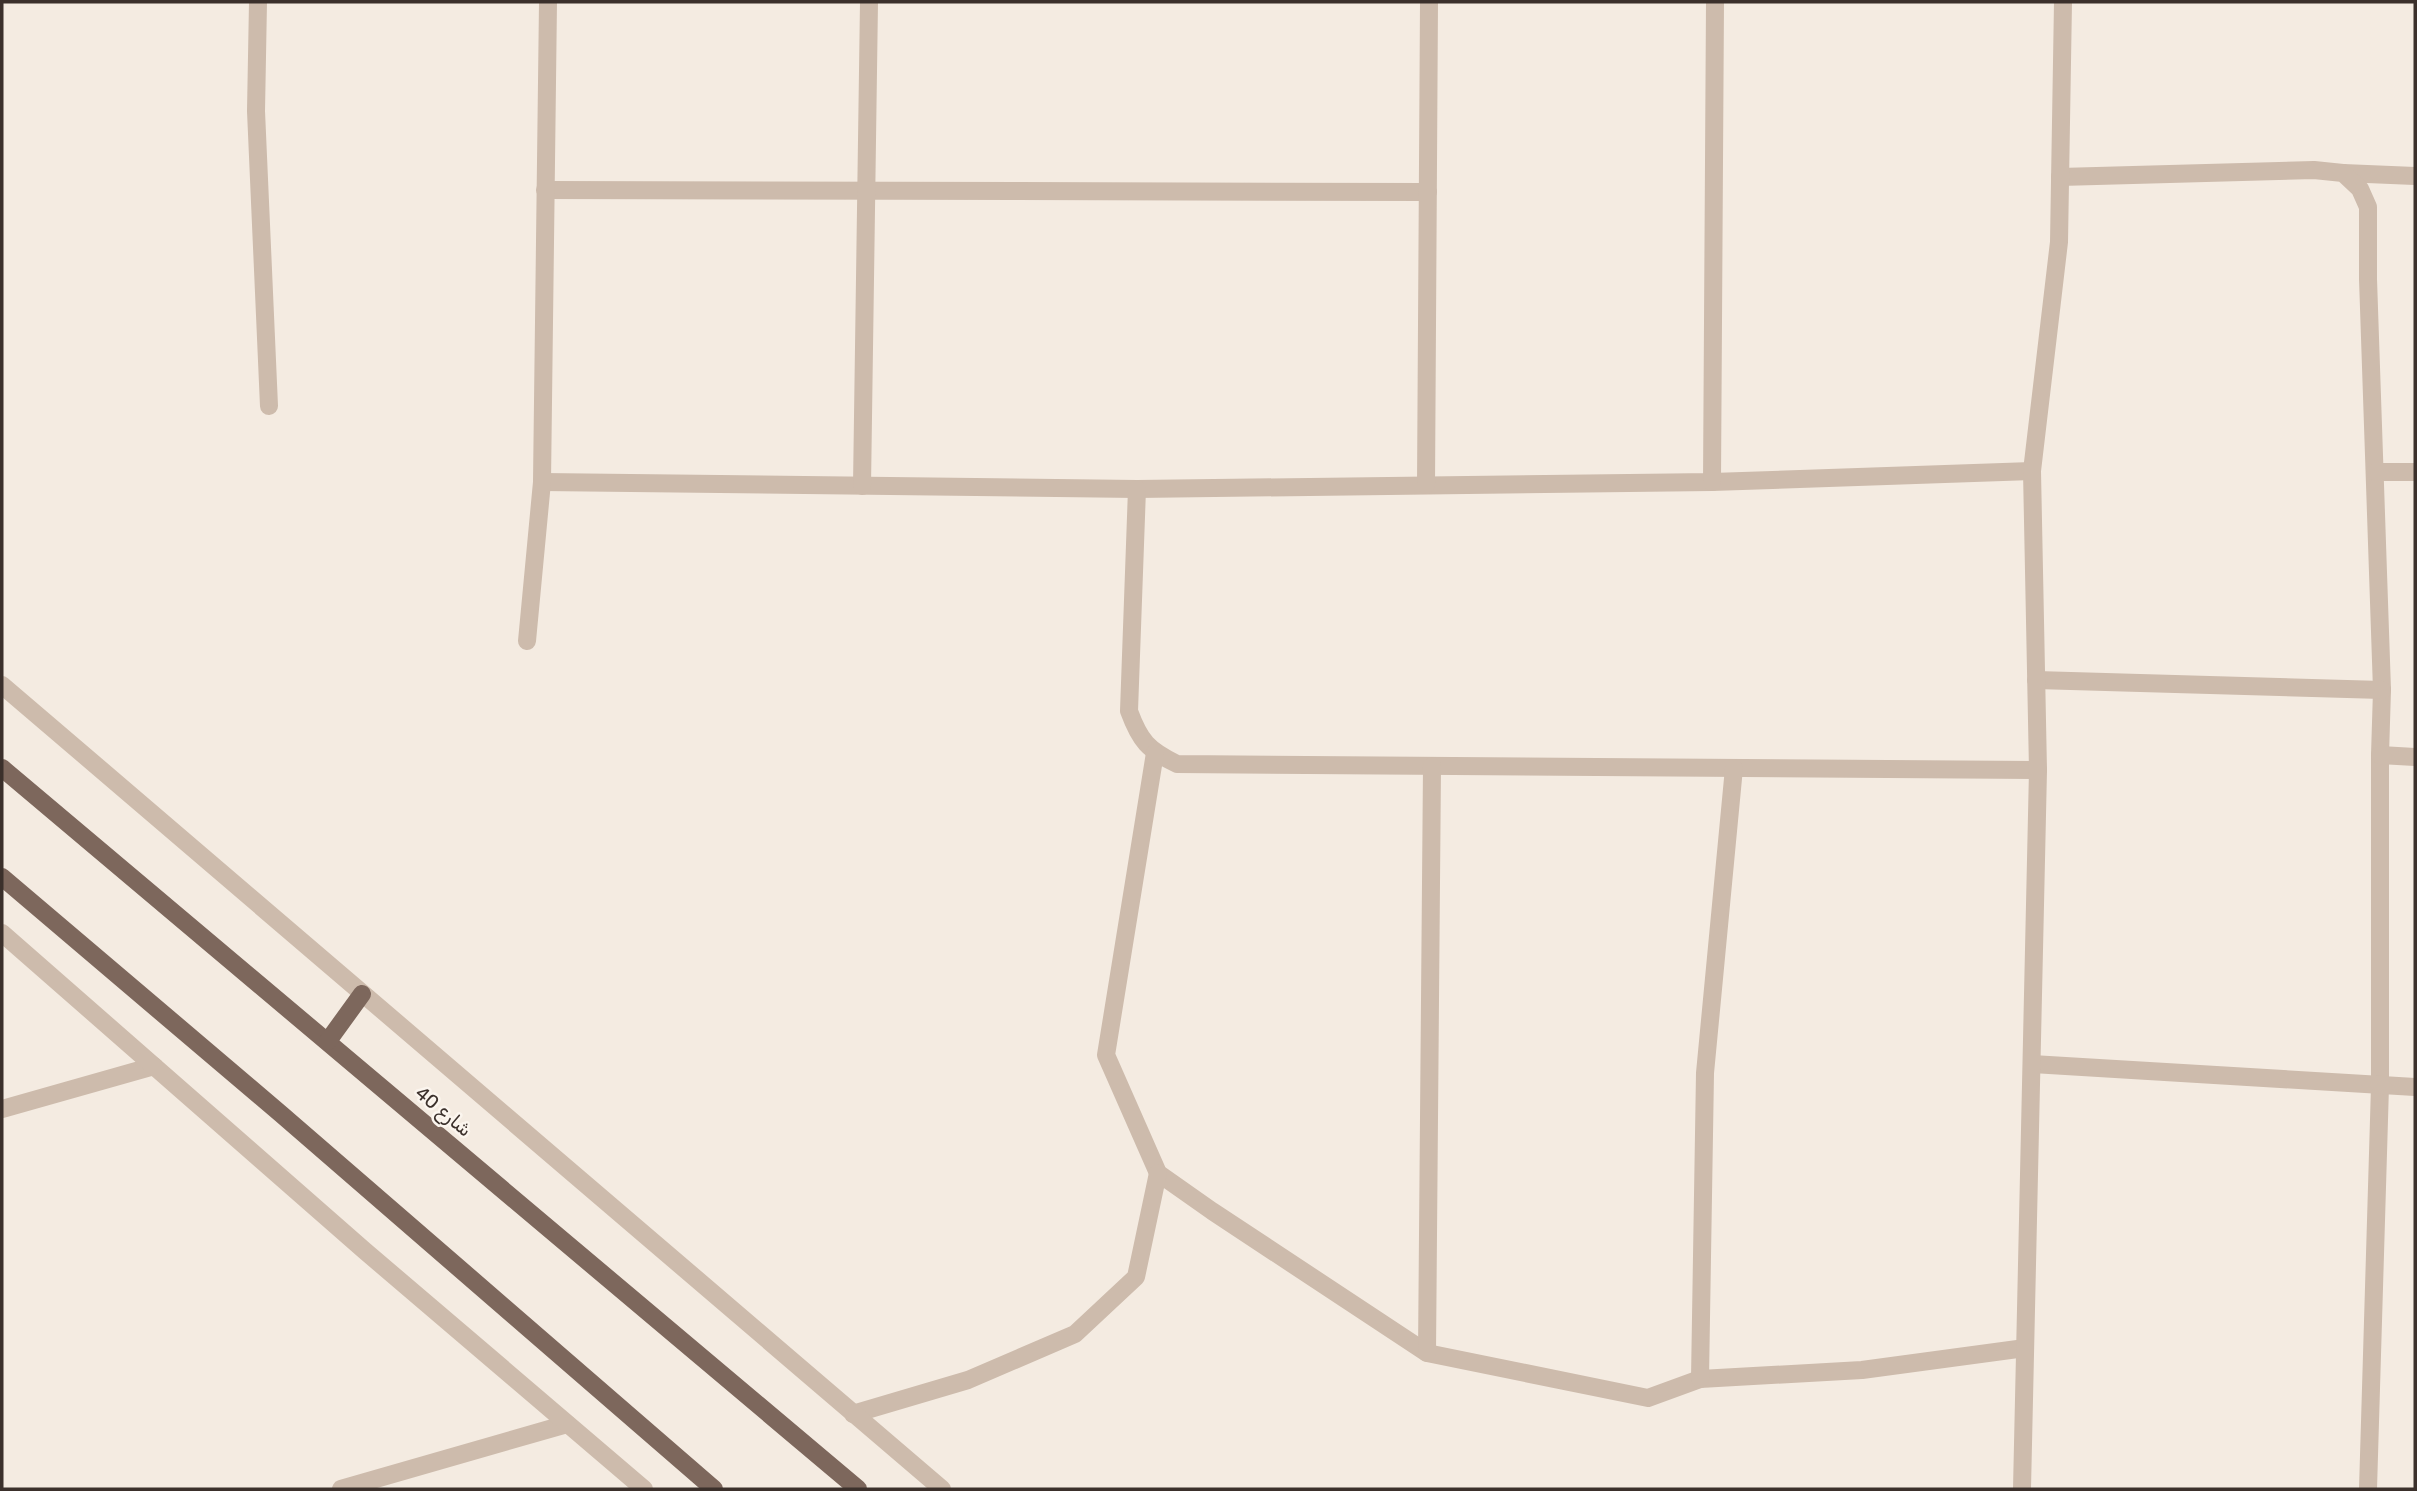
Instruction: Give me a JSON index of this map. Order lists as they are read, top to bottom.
{
  "streets": {
    "main road": ["شارع 40"]
  }
}
